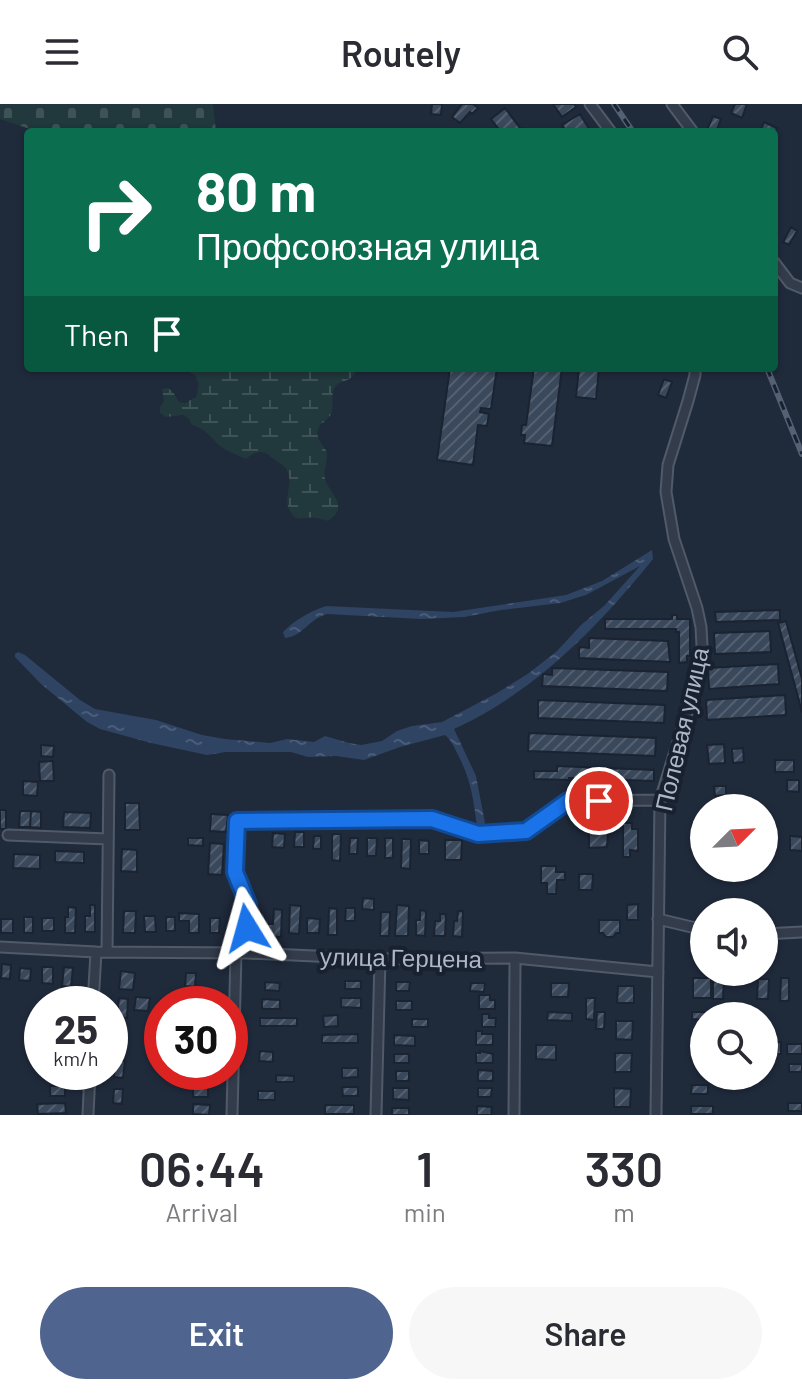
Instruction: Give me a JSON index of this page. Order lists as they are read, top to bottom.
{
  "streets": {
    "street": ["Полевая улица", "улица Герцена"]
  },
  "crossings": [
    ["Полевая улица", "улица Герцена"]
  ],
  "north": "top right",
  "page": {
    "header": "Routely",
    "turn": ["80 m", "Профсоюзная улица"],
    "then": "Then",
    "speed": "25 km/h",
    "limit": "30",
    "eta": [
      "06:44",
      "Arrival",
      "1",
      "min",
      "330",
      "m"
    ],
    "buttons": ["Exit", "Share"]
  }
}
